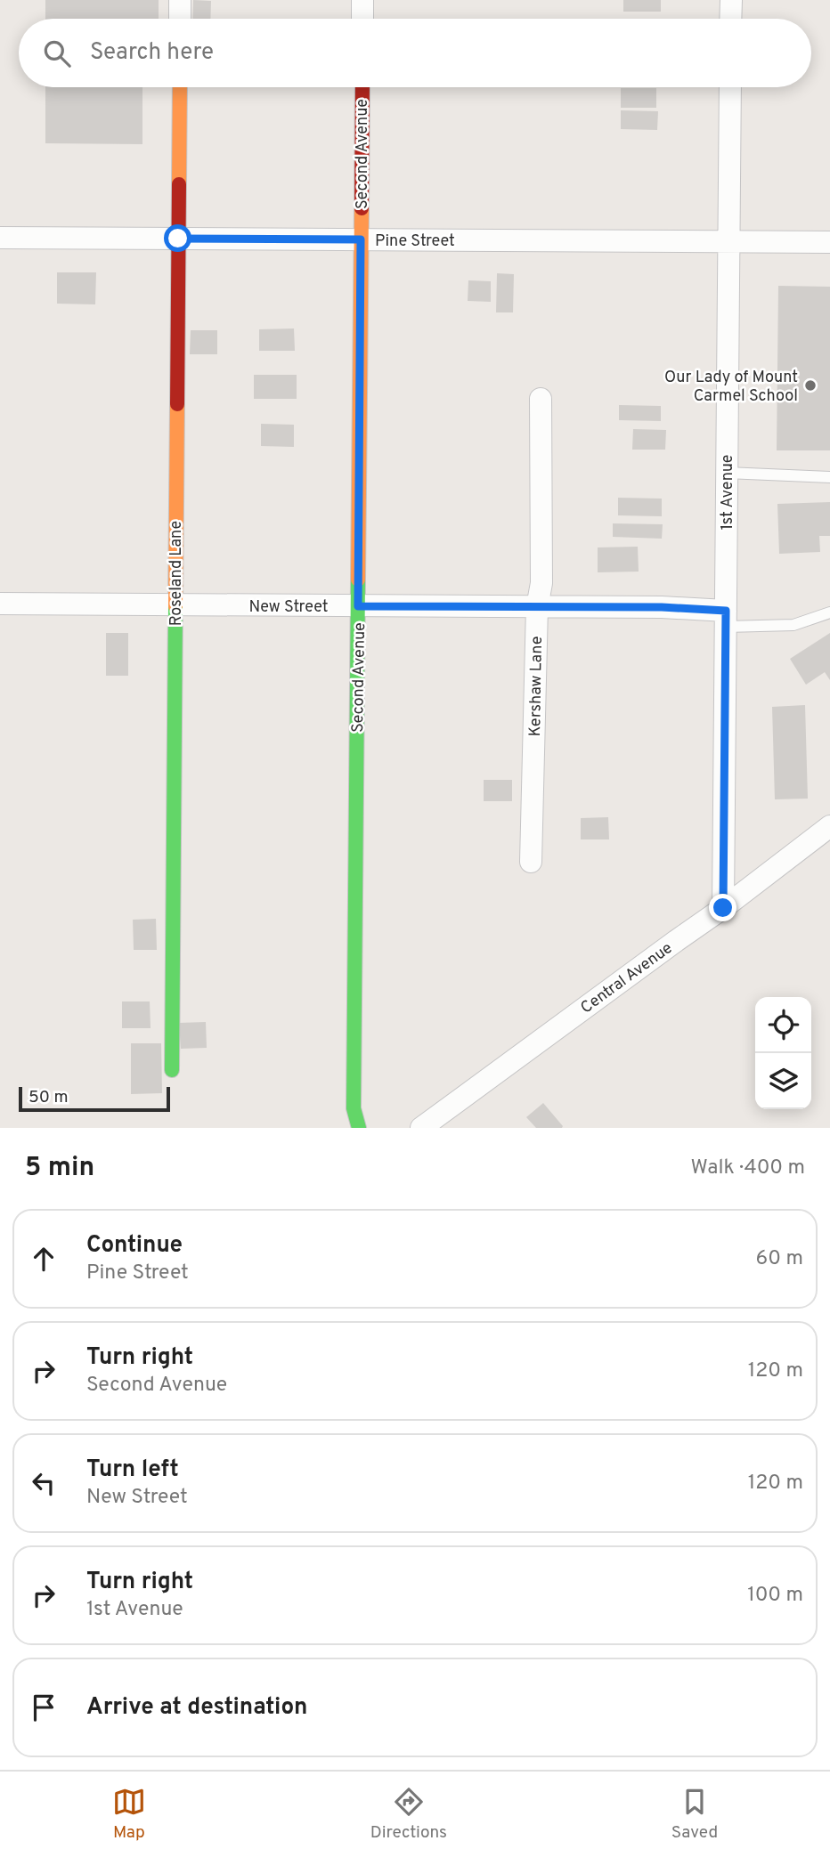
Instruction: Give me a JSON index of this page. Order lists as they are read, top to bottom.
{
  "streets": {
    "street": [
      "Second Avenue",
      "Pine Street",
      "1st Avenue",
      "Roseland Lane",
      "New Street",
      "Kershaw Lane",
      "Central Avenue"
    ]
  },
  "crossings": [
    ["Second Avenue", "Pine Street"],
    ["Second Avenue", "New Street"],
    ["Pine Street", "1st Avenue"],
    ["Pine Street", "Roseland Lane"],
    ["1st Avenue", "New Street"],
    ["1st Avenue", "Central Avenue"],
    ["Roseland Lane", "New Street"],
    ["New Street", "Kershaw Lane"]
  ],
  "places": ["Our Lady of Mount Carmel School"],
  "scale_bar": "50 m",
  "page": {
    "search": "Search here",
    "scale": "50 m",
    "heading": ["5 min", "Walk · 400 m"],
    "list": [
      ["Continue", "Pine Street", "60 m"],
      ["Turn right", "Second Avenue", "120 m"],
      ["Turn left", "New Street", "120 m"],
      ["Turn right", "1st Avenue", "100 m"],
      "Arrive at destination"
    ],
    "nav": ["Map", "Directions", "Saved"]
  }
}
